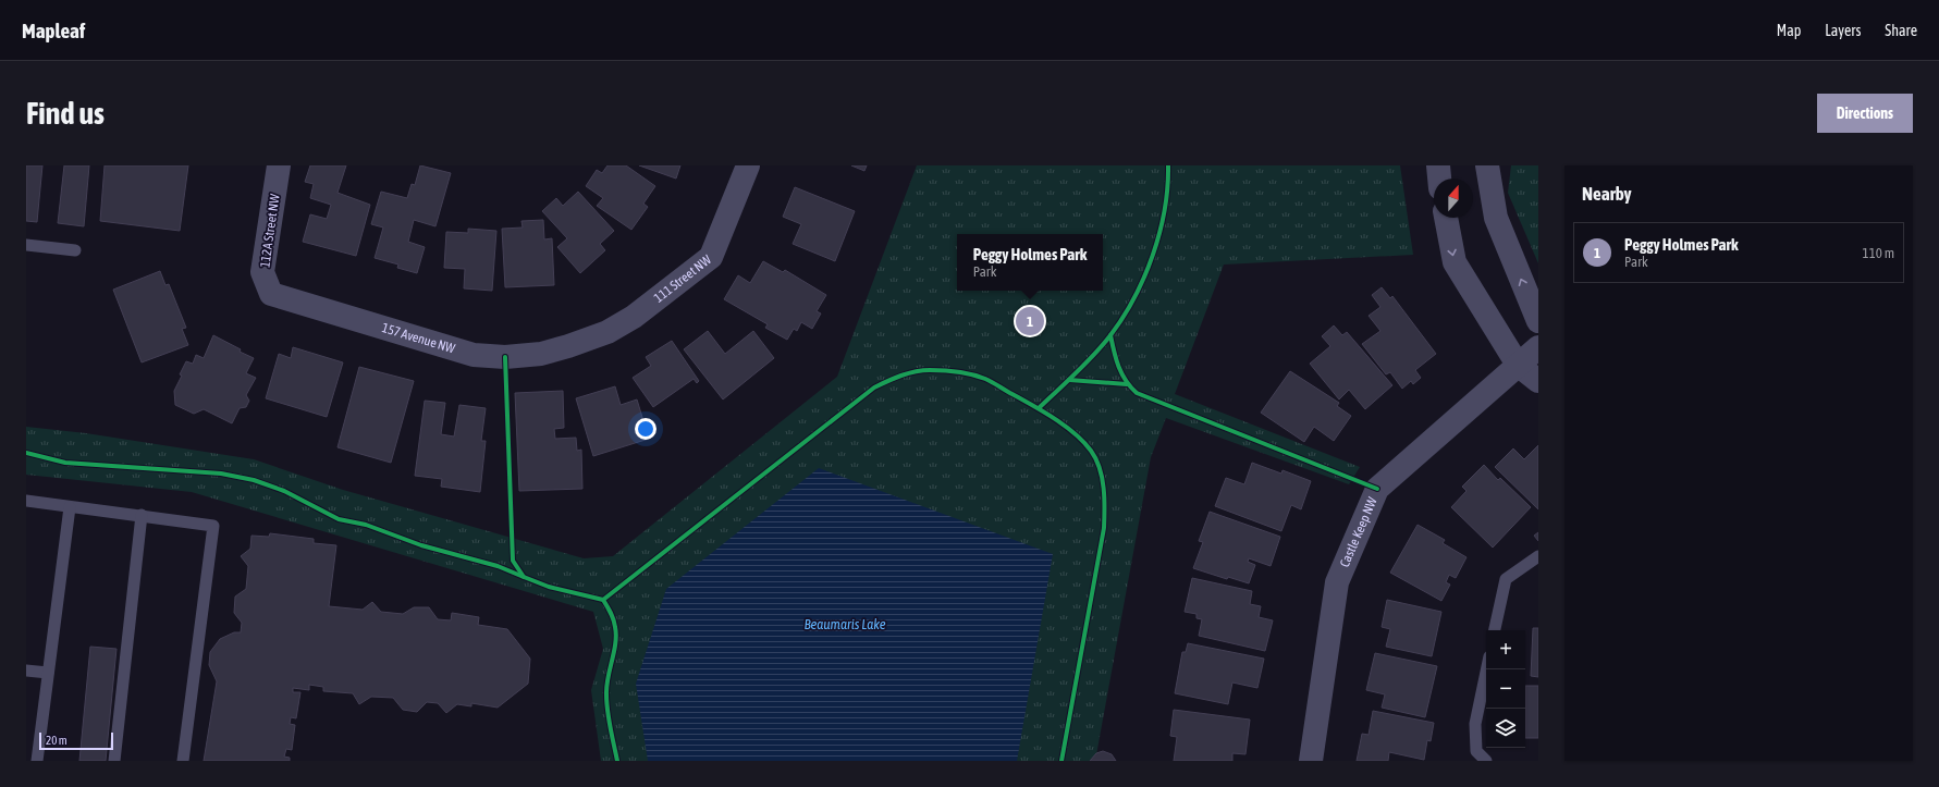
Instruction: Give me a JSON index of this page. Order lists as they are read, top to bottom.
{
  "streets": {
    "street": [
      "112A Street NW",
      "111 Street NW",
      "157 Avenue NW",
      "Castle Keep NW"
    ]
  },
  "crossings": [
    ["112A Street NW", "157 Avenue NW"],
    ["111 Street NW", "157 Avenue NW"]
  ],
  "water": ["Beaumaris Lake"],
  "scale_bar": "20 m",
  "north": "top",
  "page": {
    "header": "Mapleaf",
    "nav": ["Map", "Layers", "Share"],
    "buttons": "Directions",
    "title": "Find us",
    "heading": "Nearby",
    "list": [
      {
        "mark": "1",
        "name": "Peggy Holmes Park",
        "note": "Park",
        "value": "110 m"
      }
    ],
    "popup": ["Peggy Holmes Park", "Park"],
    "pins": "1",
    "map_buttons": ["+", "−"],
    "scale": "20 m"
  }
}
